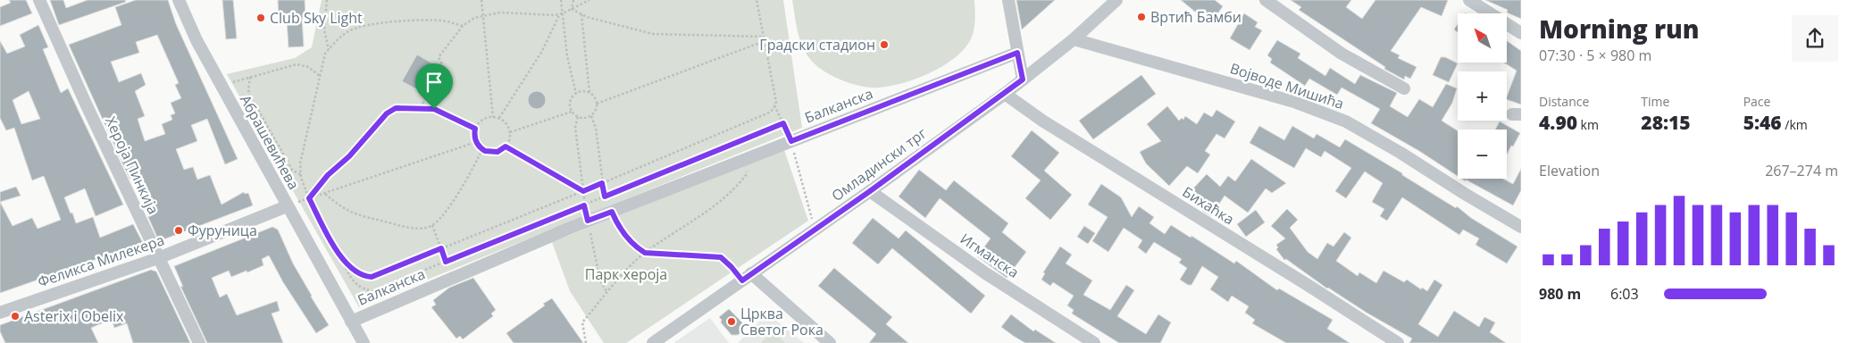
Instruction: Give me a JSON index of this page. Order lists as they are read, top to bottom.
{
  "streets": {
    "street": [
      "Војводе Мишића",
      "Балканска",
      "Абрашевићева",
      "Омладински трг",
      "Хероја Пинкија",
      "Бихаћка",
      "Игманска",
      "Феликса Милекера"
    ]
  },
  "crossings": [
    ["Војводе Мишића", "Омладински трг"],
    ["Балканска", "Абрашевићева"],
    ["Абрашевићева", "Феликса Милекера"],
    ["Омладински трг", "Бихаћка"],
    ["Омладински трг", "Игманска"],
    ["Хероја Пинкија", "Феликса Милекера"]
  ],
  "parks": ["Парк хероја"],
  "places": [
    "Вртић Бамби",
    "Club Sky Light",
    "Градски стадион",
    "Фуруница",
    "Asterix i Obelix",
    "Црква Светог Рока"
  ],
  "north": "top left",
  "page": {
    "heading": ["Morning run", "07:30 · 5 × 980 m"],
    "map_buttons": ["+", "−"],
    "stats": [
      ["Distance", "4.90 km"],
      ["Time", "28:15"],
      ["Pace", "5:46 /km"]
    ],
    "chart": ["Elevation", "267–274 m"],
    "list": [
      {
        "name": "980 m",
        "note": "6:03"
      }
    ]
  }
}
